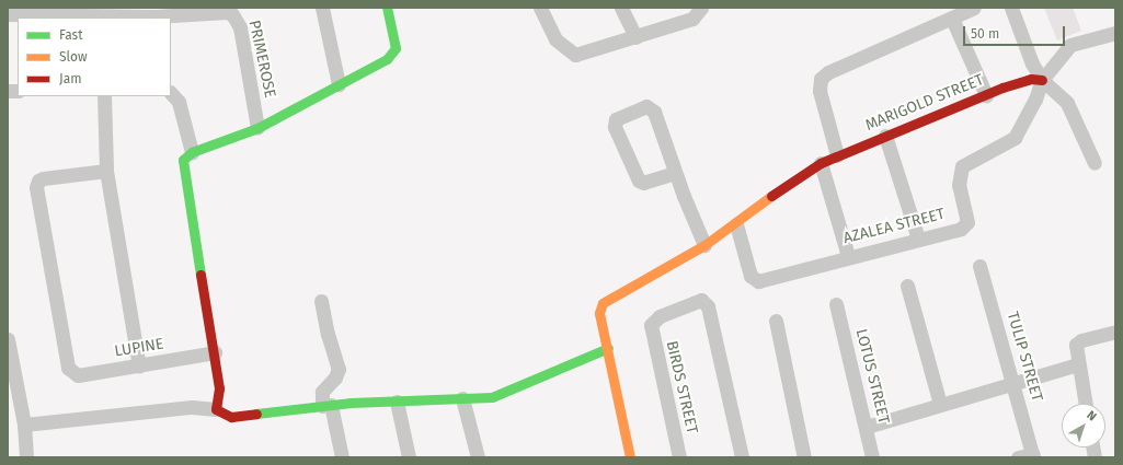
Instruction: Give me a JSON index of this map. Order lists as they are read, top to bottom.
{
  "streets": {
    "street": [
      "PRIMEROSE",
      "MARIGOLD STREET",
      "AZALEA STREET",
      "LUPINE",
      "TULIP STREET",
      "LOTUS STREET",
      "BIRDS STREET"
    ]
  },
  "crossings": [
    ["MARIGOLD STREET", "AZALEA STREET"]
  ],
  "legend": ["Fast", "Slow", "Jam"],
  "scale_bar": "50 m",
  "north": "top right"
}
